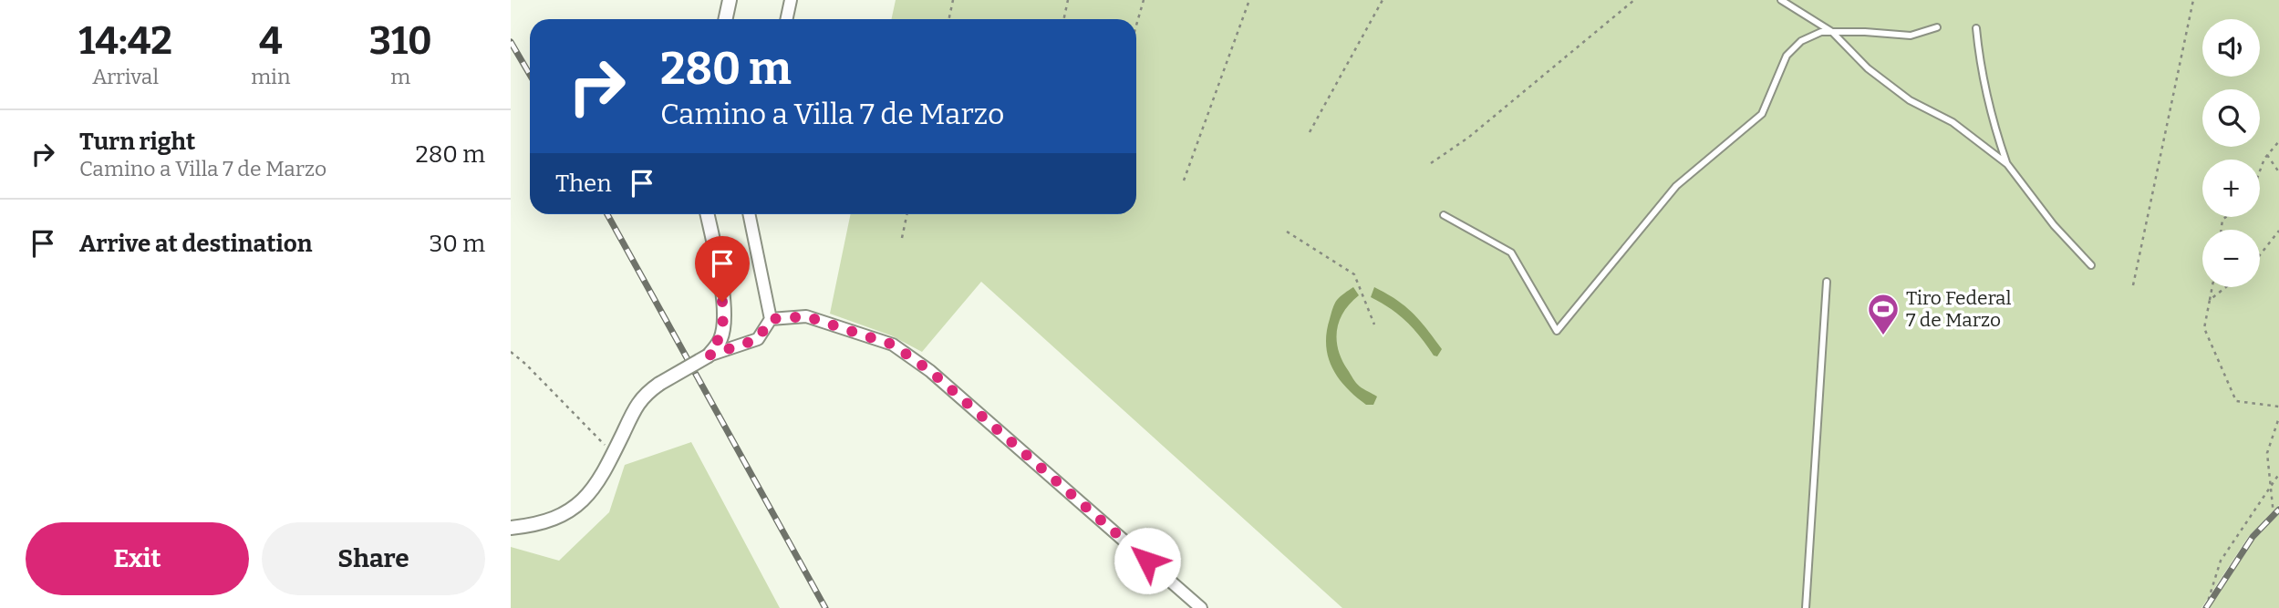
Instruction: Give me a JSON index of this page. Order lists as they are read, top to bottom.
{
  "places": {
    "sports": ["Tiro Federal 7 de Marzo"]
  },
  "page": {
    "eta": [
      "14:42",
      "Arrival",
      "4",
      "min",
      "310",
      "m"
    ],
    "map_buttons": ["+", "−"],
    "turn": ["280 m", "Camino a Villa 7 de Marzo"],
    "list": [
      {
        "name": "Turn right",
        "note": "Camino a Villa 7 de Marzo",
        "value": "280 m"
      },
      {
        "name": "Arrive at destination",
        "value": "30 m"
      }
    ],
    "then": "Then",
    "buttons": ["Exit", "Share"]
  }
}
